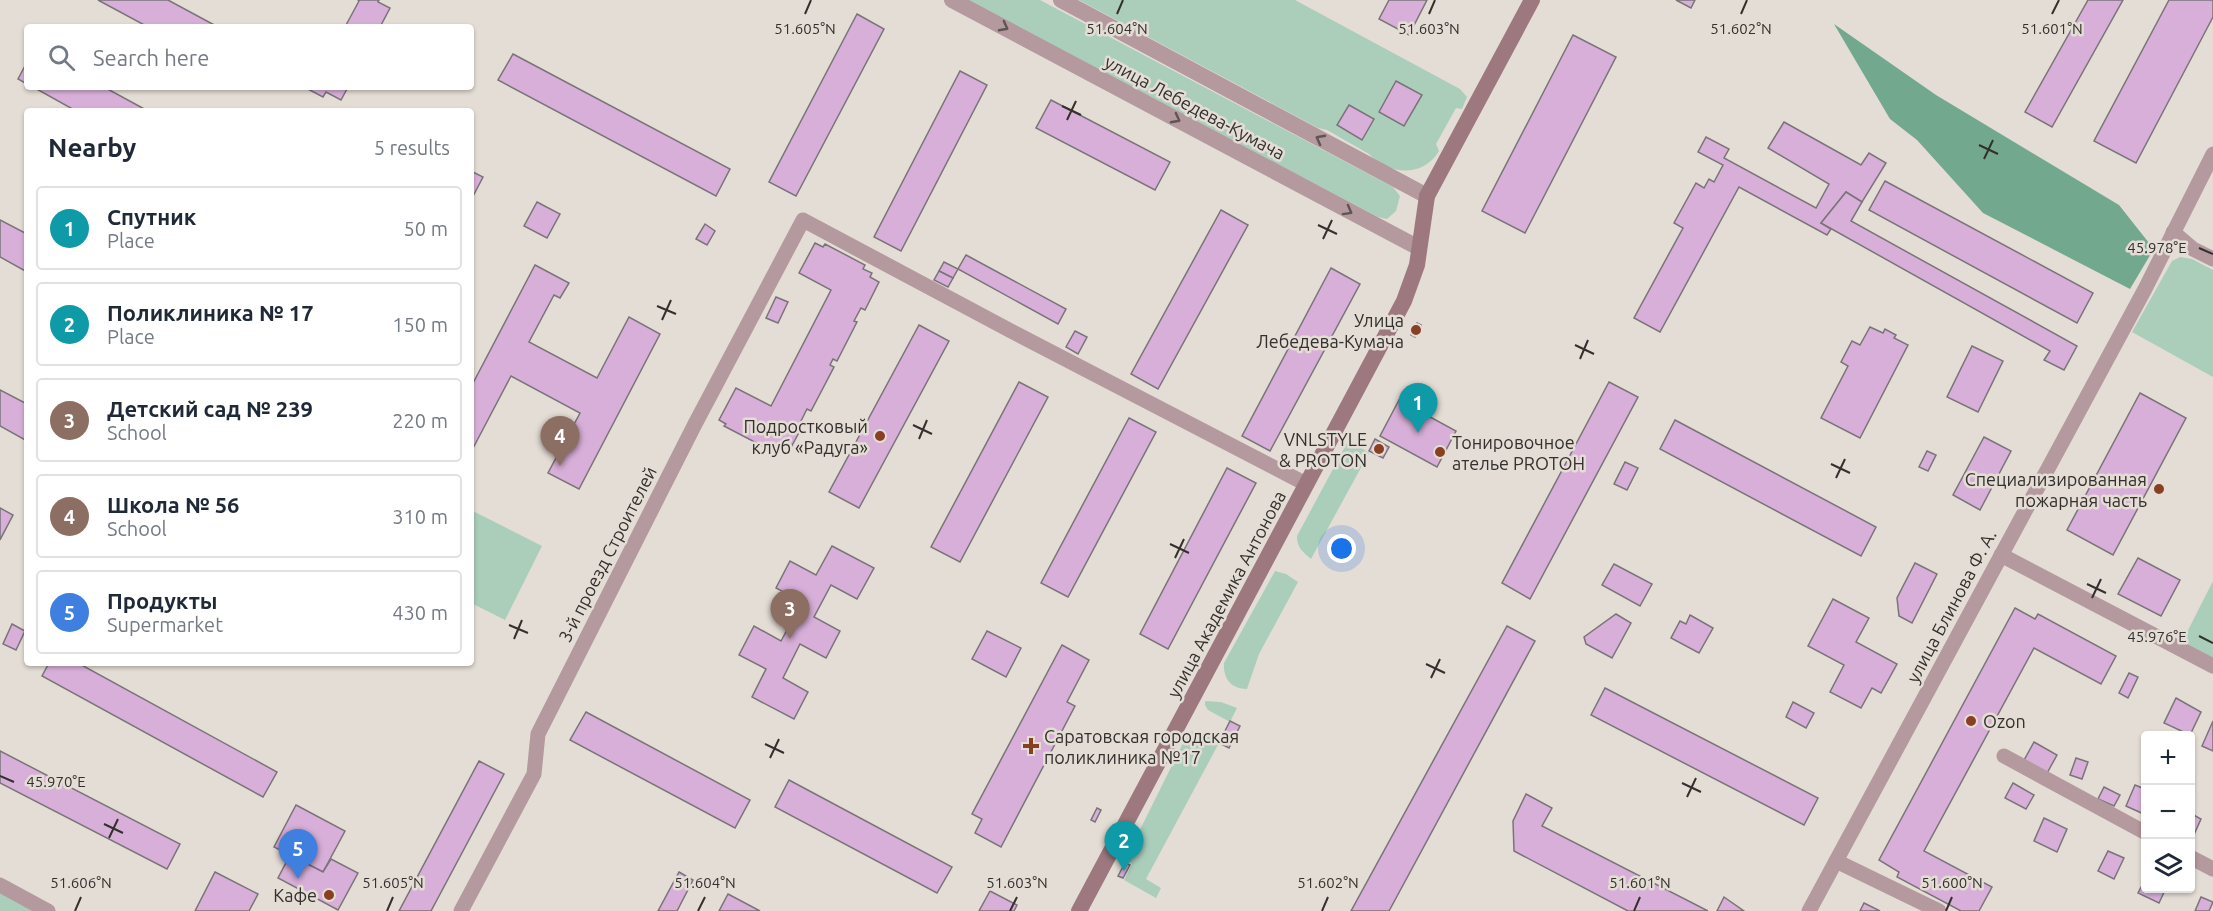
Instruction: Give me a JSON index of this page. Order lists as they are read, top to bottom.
{
  "streets": {
    "main road": ["улица Академика Антонова"],
    "street": ["улица Лебедева-Кумача", "3-й проезд Строителей", "улица Блинова Ф. А."]
  },
  "crossings": [
    ["улица Лебедева-Кумача", "улица Академика Антонова"],
    ["3-й проезд Строителей", "улица Академика Антонова"]
  ],
  "places": {
    "other": [
      "Улица Лебедева-Кумача",
      "Подростковый клуб «Радуга»",
      "VNLSTYLE & PROTON",
      "Тонировочное ателье PROTOH",
      "Специализированная пожарная часть",
      "Ozon",
      "Кафе"
    ],
    "health": ["Саратовская городская поликлиника №17"]
  },
  "page": {
    "search": "Search here",
    "heading": ["Nearby", "5 results"],
    "list": [
      {
        "mark": "1",
        "name": "Спутник",
        "note": "Place",
        "value": "50 m"
      },
      {
        "mark": "2",
        "name": "Поликлиника № 17",
        "note": "Place",
        "value": "150 m"
      },
      {
        "mark": "3",
        "name": "Детский сад № 239",
        "note": "School",
        "value": "220 m"
      },
      {
        "mark": "4",
        "name": "Школа № 56",
        "note": "School",
        "value": "310 m"
      },
      {
        "mark": "5",
        "name": "Продукты",
        "note": "Supermarket",
        "value": "430 m"
      }
    ],
    "pins": [
      "1",
      "4",
      "3",
      "2",
      "5"
    ],
    "map_buttons": ["+", "−"]
  },
  "coordinates": [
    "51.605°N",
    "51.604°N",
    "51.603°N",
    "51.602°N",
    "51.601°N",
    "45.978°E",
    "45.976°E",
    "45.970°E",
    "51.606°N",
    "51.600°N"
  ]
}
